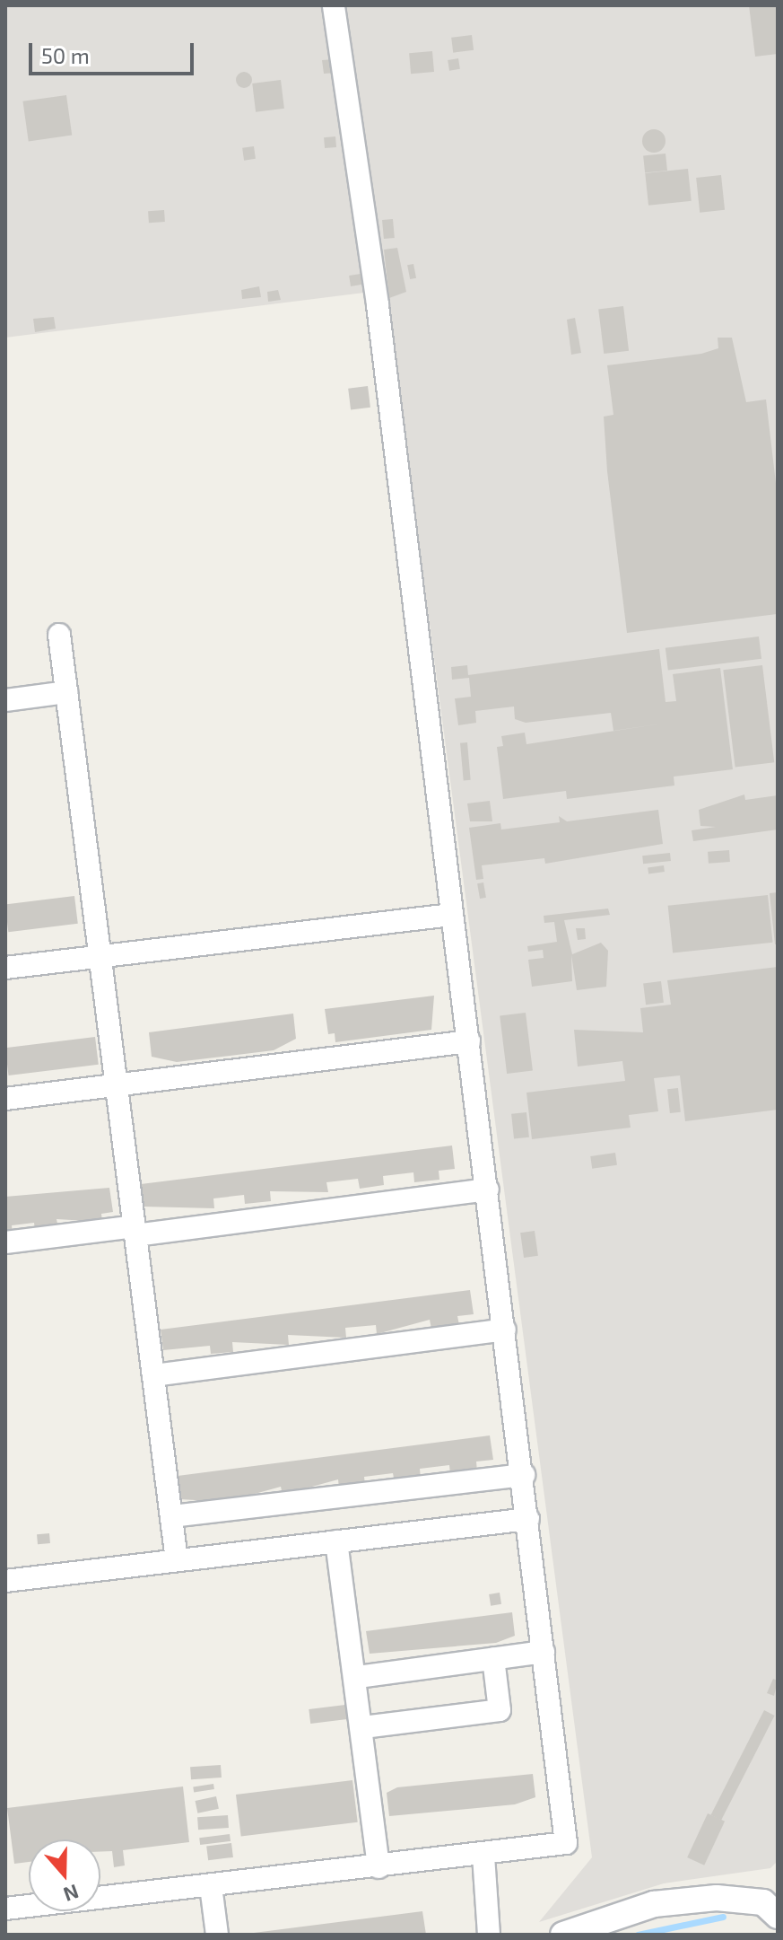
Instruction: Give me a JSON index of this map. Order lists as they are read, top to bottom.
{
  "scale_bar": "50 m",
  "north": "bottom"
}
